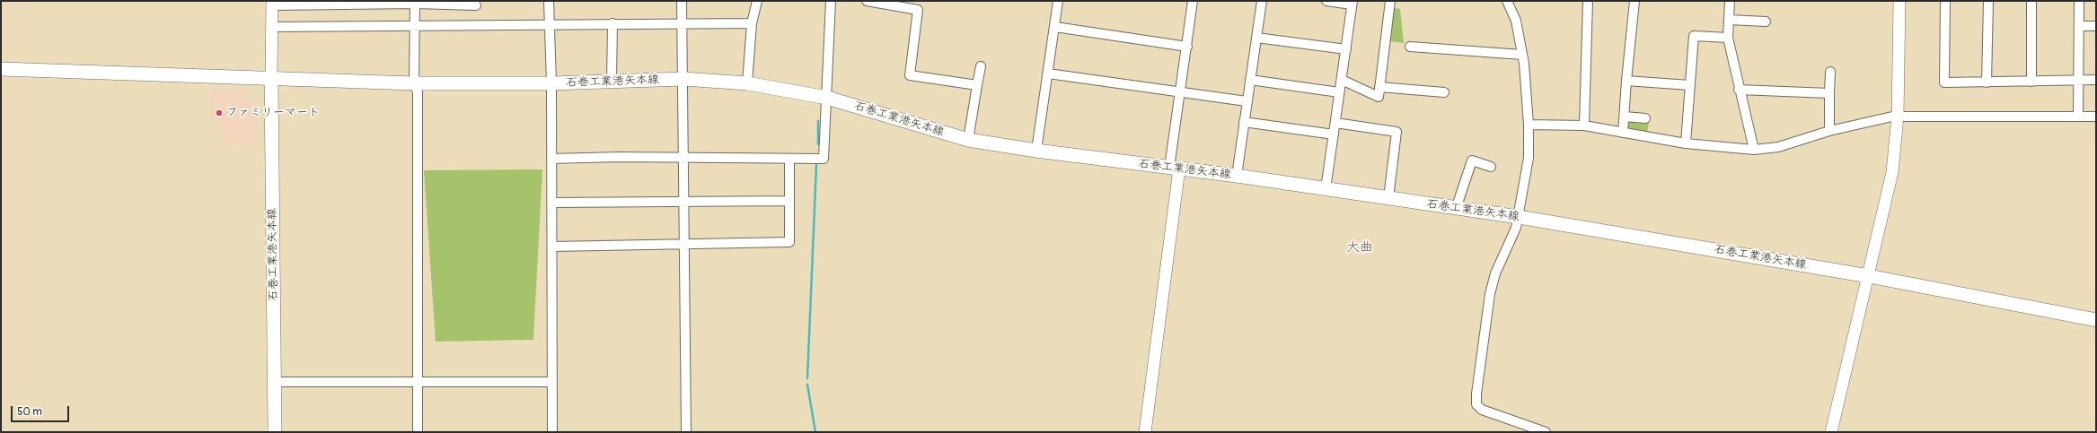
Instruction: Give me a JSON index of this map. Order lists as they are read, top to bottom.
{
  "streets": {
    "main road": ["石巻工業港矢本線"]
  },
  "districts": ["大曲"],
  "places": ["ファミリーマート"],
  "scale_bar": "50 m"
}
